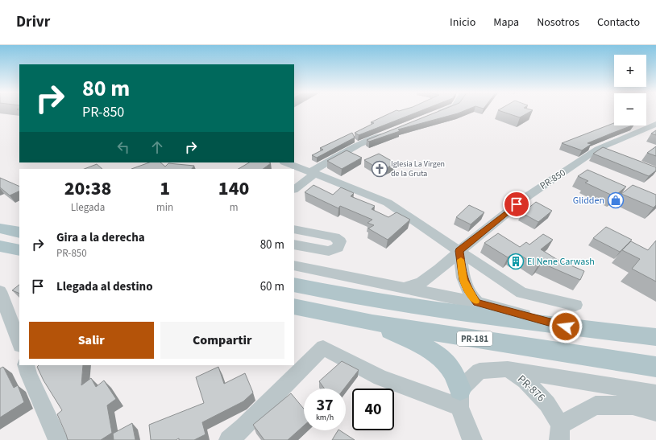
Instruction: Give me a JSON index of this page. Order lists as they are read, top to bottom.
{
  "streets": {
    "main road": ["PR-181"],
    "street": ["PR-850", "PR-876"]
  },
  "places": {
    "church": ["Iglesia La Virgen de la Gruta"],
    "shop": ["Glidden"],
    "building": ["El Nene Carwash"]
  },
  "page": {
    "header": "Drivr",
    "nav": [
      "Inicio",
      "Mapa",
      "Nosotros",
      "Contacto"
    ],
    "map_buttons": ["+", "−"],
    "turn": ["80 m", "PR-850"],
    "eta": [
      "20:38",
      "Llegada",
      "1",
      "min",
      "140",
      "m"
    ],
    "list": [
      {
        "name": "Gira a la derecha",
        "note": "PR-850",
        "value": "80 m"
      },
      {
        "name": "Llegada al destino",
        "value": "60 m"
      }
    ],
    "buttons": ["Salir", "Compartir"],
    "speed": "37 km/h",
    "limit": "40"
  }
}
